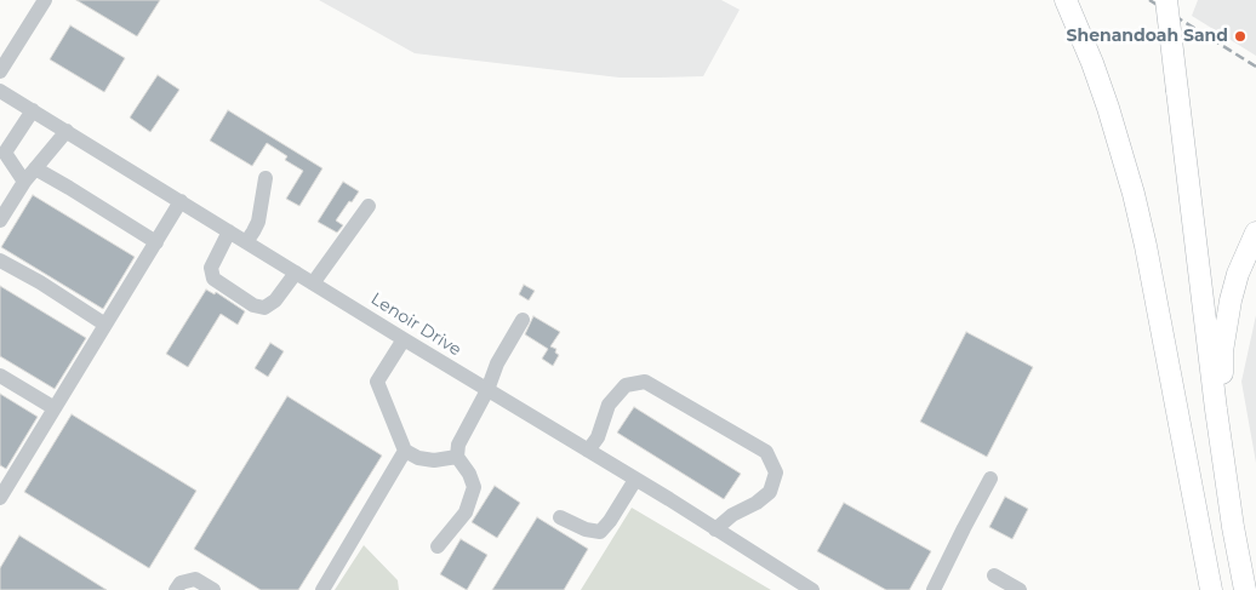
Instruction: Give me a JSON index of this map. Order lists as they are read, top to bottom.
{
  "streets": {
    "street": ["Lenoir Drive"]
  },
  "places": ["Shenandoah Sand"]
}
